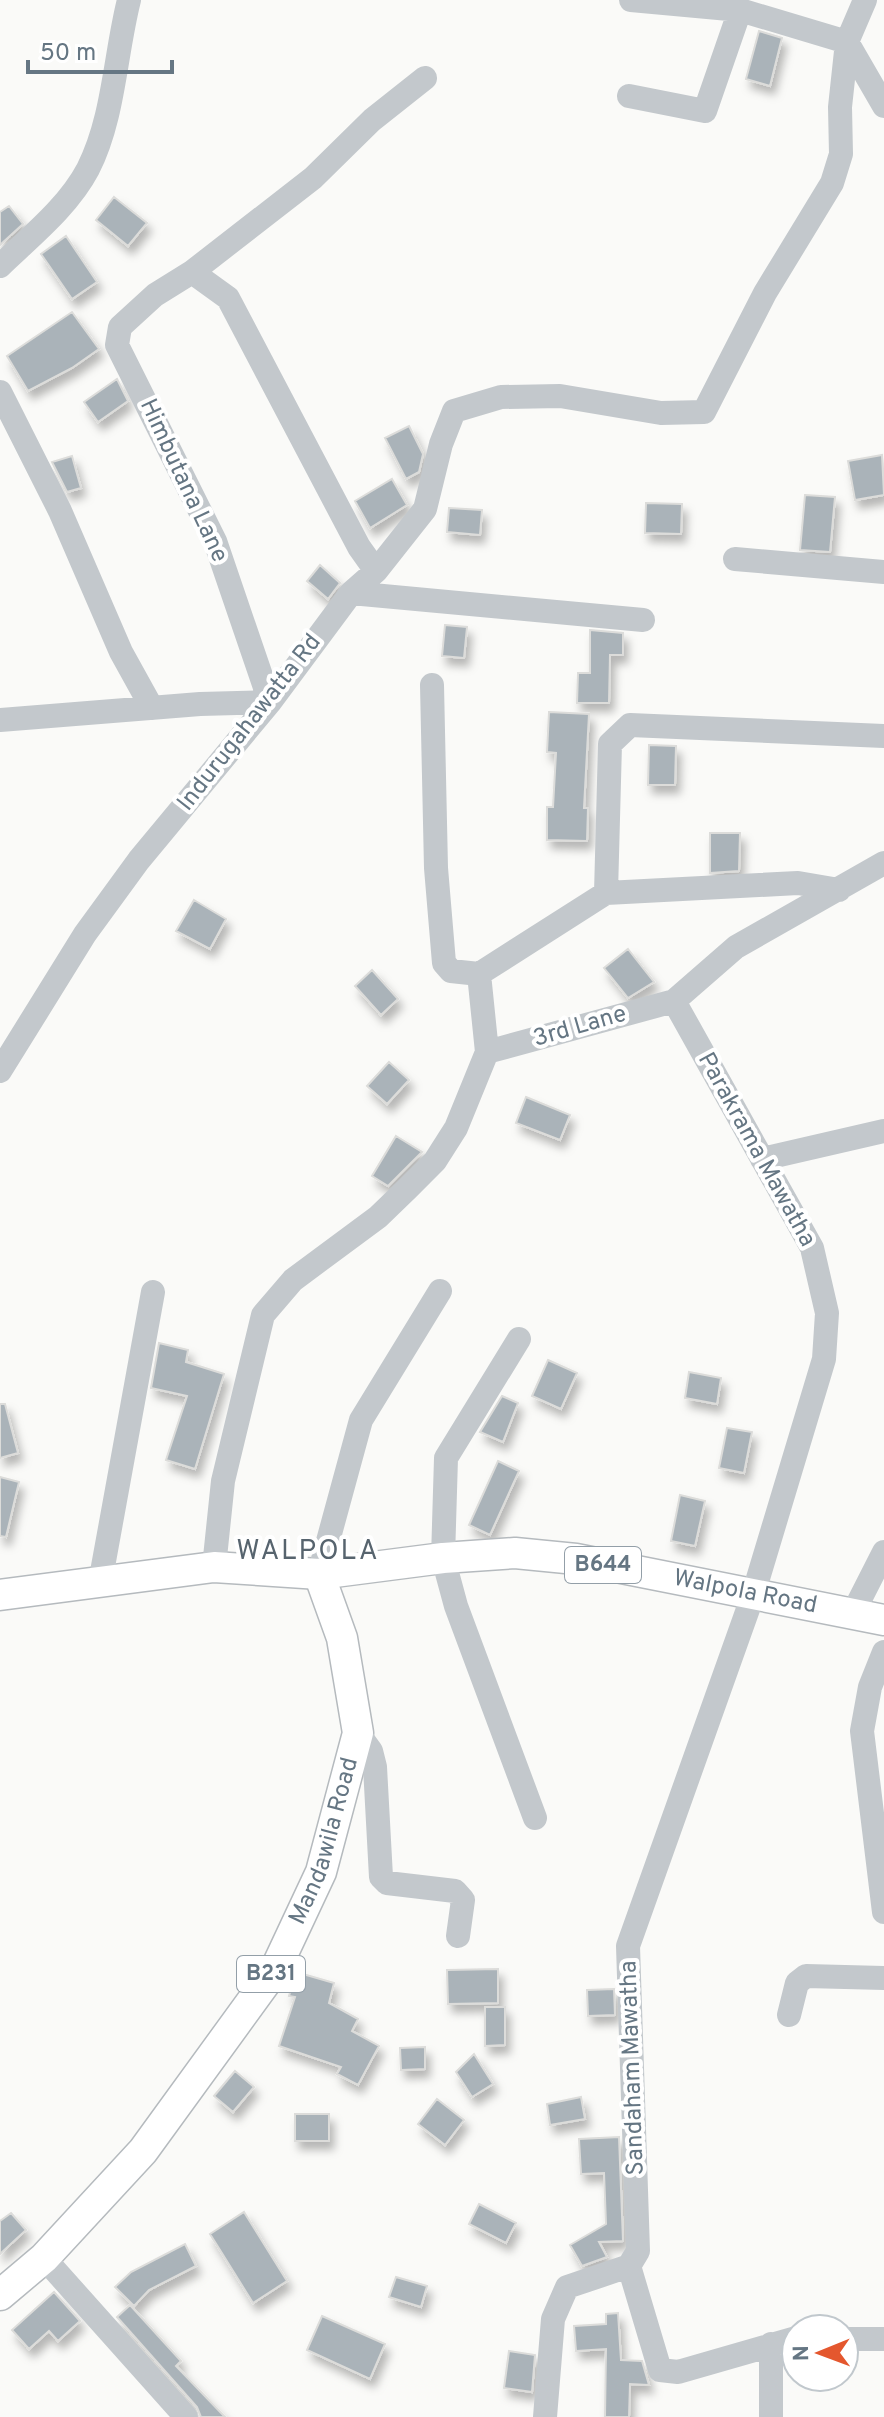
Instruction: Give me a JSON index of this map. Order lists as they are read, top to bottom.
{
  "streets": {
    "main road": [
      "B644",
      "Walpola Road",
      "Mandawila Road",
      "B231"
    ],
    "street": [
      "Himbutana Lane",
      "Indurugahawatta Rd",
      "3rd Lane",
      "Parakrama Mawatha",
      "Sandaham Mawatha"
    ]
  },
  "crossings": [
    ["Himbutana Lane", "Indurugahawatta Rd"],
    ["3rd Lane", "Parakrama Mawatha"],
    ["Parakrama Mawatha", "Walpola Road"],
    ["Parakrama Mawatha", "Sandaham Mawatha"],
    ["B644", "Walpola Road"],
    ["B644", "Mandawila Road"],
    ["Walpola Road", "Mandawila Road"],
    ["Walpola Road", "Sandaham Mawatha"]
  ],
  "districts": ["WALPOLA"],
  "scale_bar": "50 m",
  "north": "left"
}
